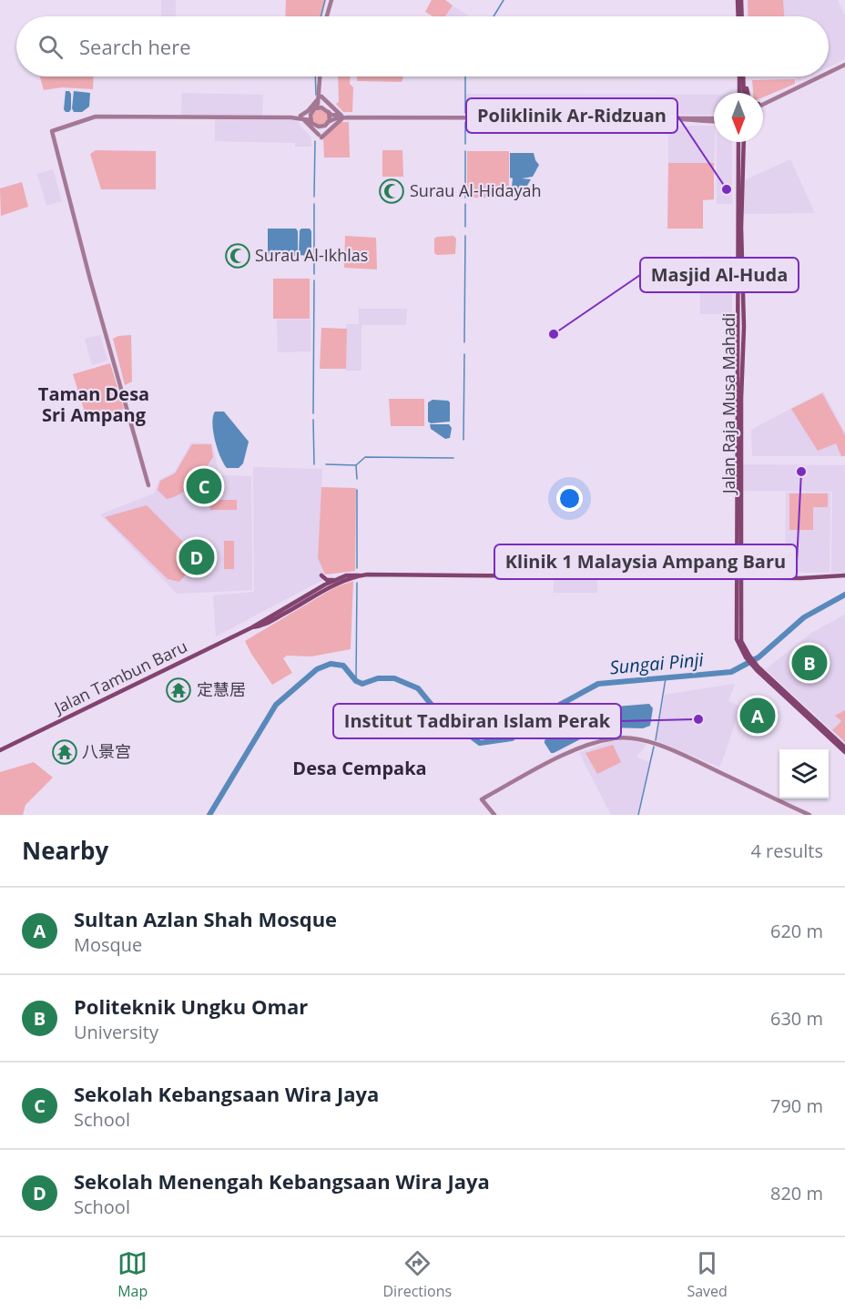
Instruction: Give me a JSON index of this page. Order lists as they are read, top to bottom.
{
  "streets": {
    "main road": ["Jalan Raja Musa Mahadi", "Jalan Tambun Baru"]
  },
  "districts": ["Taman Desa Sri Ampang", "Desa Cempaka"],
  "water": ["Sungai Pinji"],
  "places": {
    "other": [
      "Poliklinik Ar-Ridzuan",
      "Masjid Al-Huda",
      "Klinik 1 Malaysia Ampang Baru",
      "Institut Tadbiran Islam Perak"
    ],
    "mosque": ["Surau Al-Hidayah", "Surau Al-Ikhlas"],
    "temple": ["定慧居", "八景宫"]
  },
  "north": "bottom",
  "page": {
    "search": "Search here",
    "pins": [
      "C",
      "D",
      "B",
      "A"
    ],
    "heading": ["Nearby", "4 results"],
    "list": [
      {
        "mark": "A",
        "name": "Sultan Azlan Shah Mosque",
        "note": "Mosque",
        "value": "620 m"
      },
      {
        "mark": "B",
        "name": "Politeknik Ungku Omar",
        "note": "University",
        "value": "630 m"
      },
      {
        "mark": "C",
        "name": "Sekolah Kebangsaan Wira Jaya",
        "note": "School",
        "value": "790 m"
      },
      {
        "mark": "D",
        "name": "Sekolah Menengah Kebangsaan Wira Jaya",
        "note": "School",
        "value": "820 m"
      }
    ],
    "nav": ["Map", "Directions", "Saved"]
  }
}
